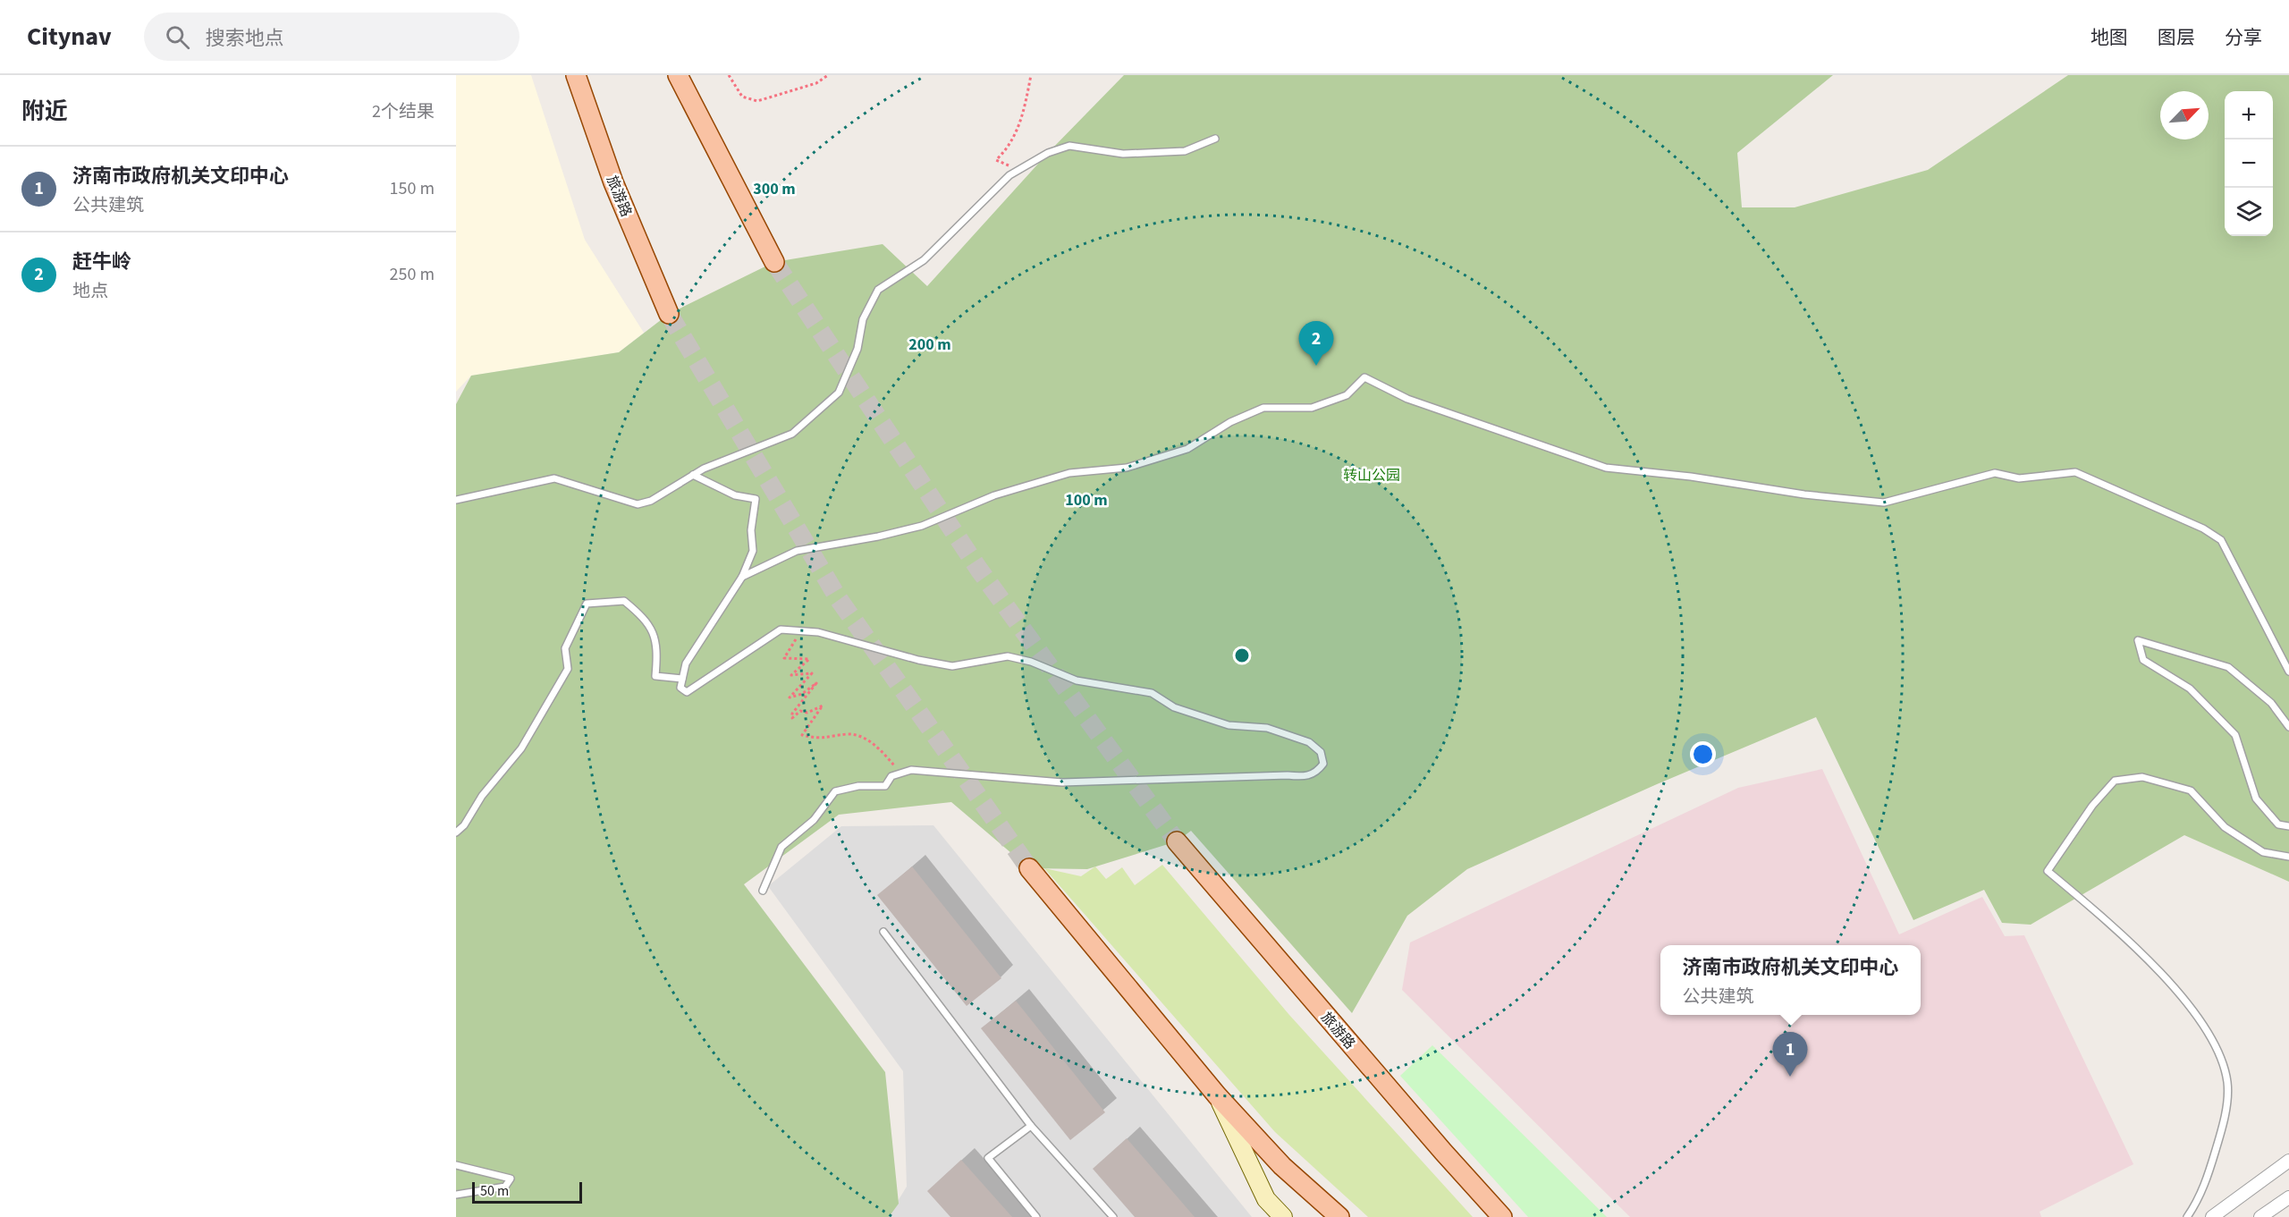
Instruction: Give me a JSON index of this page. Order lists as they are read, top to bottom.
{
  "streets": {
    "main road": ["旅游路"]
  },
  "parks": ["转山公园"],
  "scale_bar": "50 m",
  "north": "top right",
  "page": {
    "header": "Citynav",
    "search": "搜索地点",
    "nav": ["地图", "图层", "分享"],
    "heading": ["附近", "2个结果"],
    "map_buttons": ["+", "−"],
    "list": [
      {
        "mark": "1",
        "name": "济南市政府机关文印中心",
        "note": "公共建筑",
        "value": "150 m"
      },
      {
        "mark": "2",
        "name": "赶牛岭",
        "note": "地点",
        "value": "250 m"
      }
    ],
    "pins": ["2", "1"],
    "popup": ["济南市政府机关文印中心", "公共建筑"],
    "scale": "50 m"
  },
  "rings": ["300 m", "200 m", "100 m"]
}
